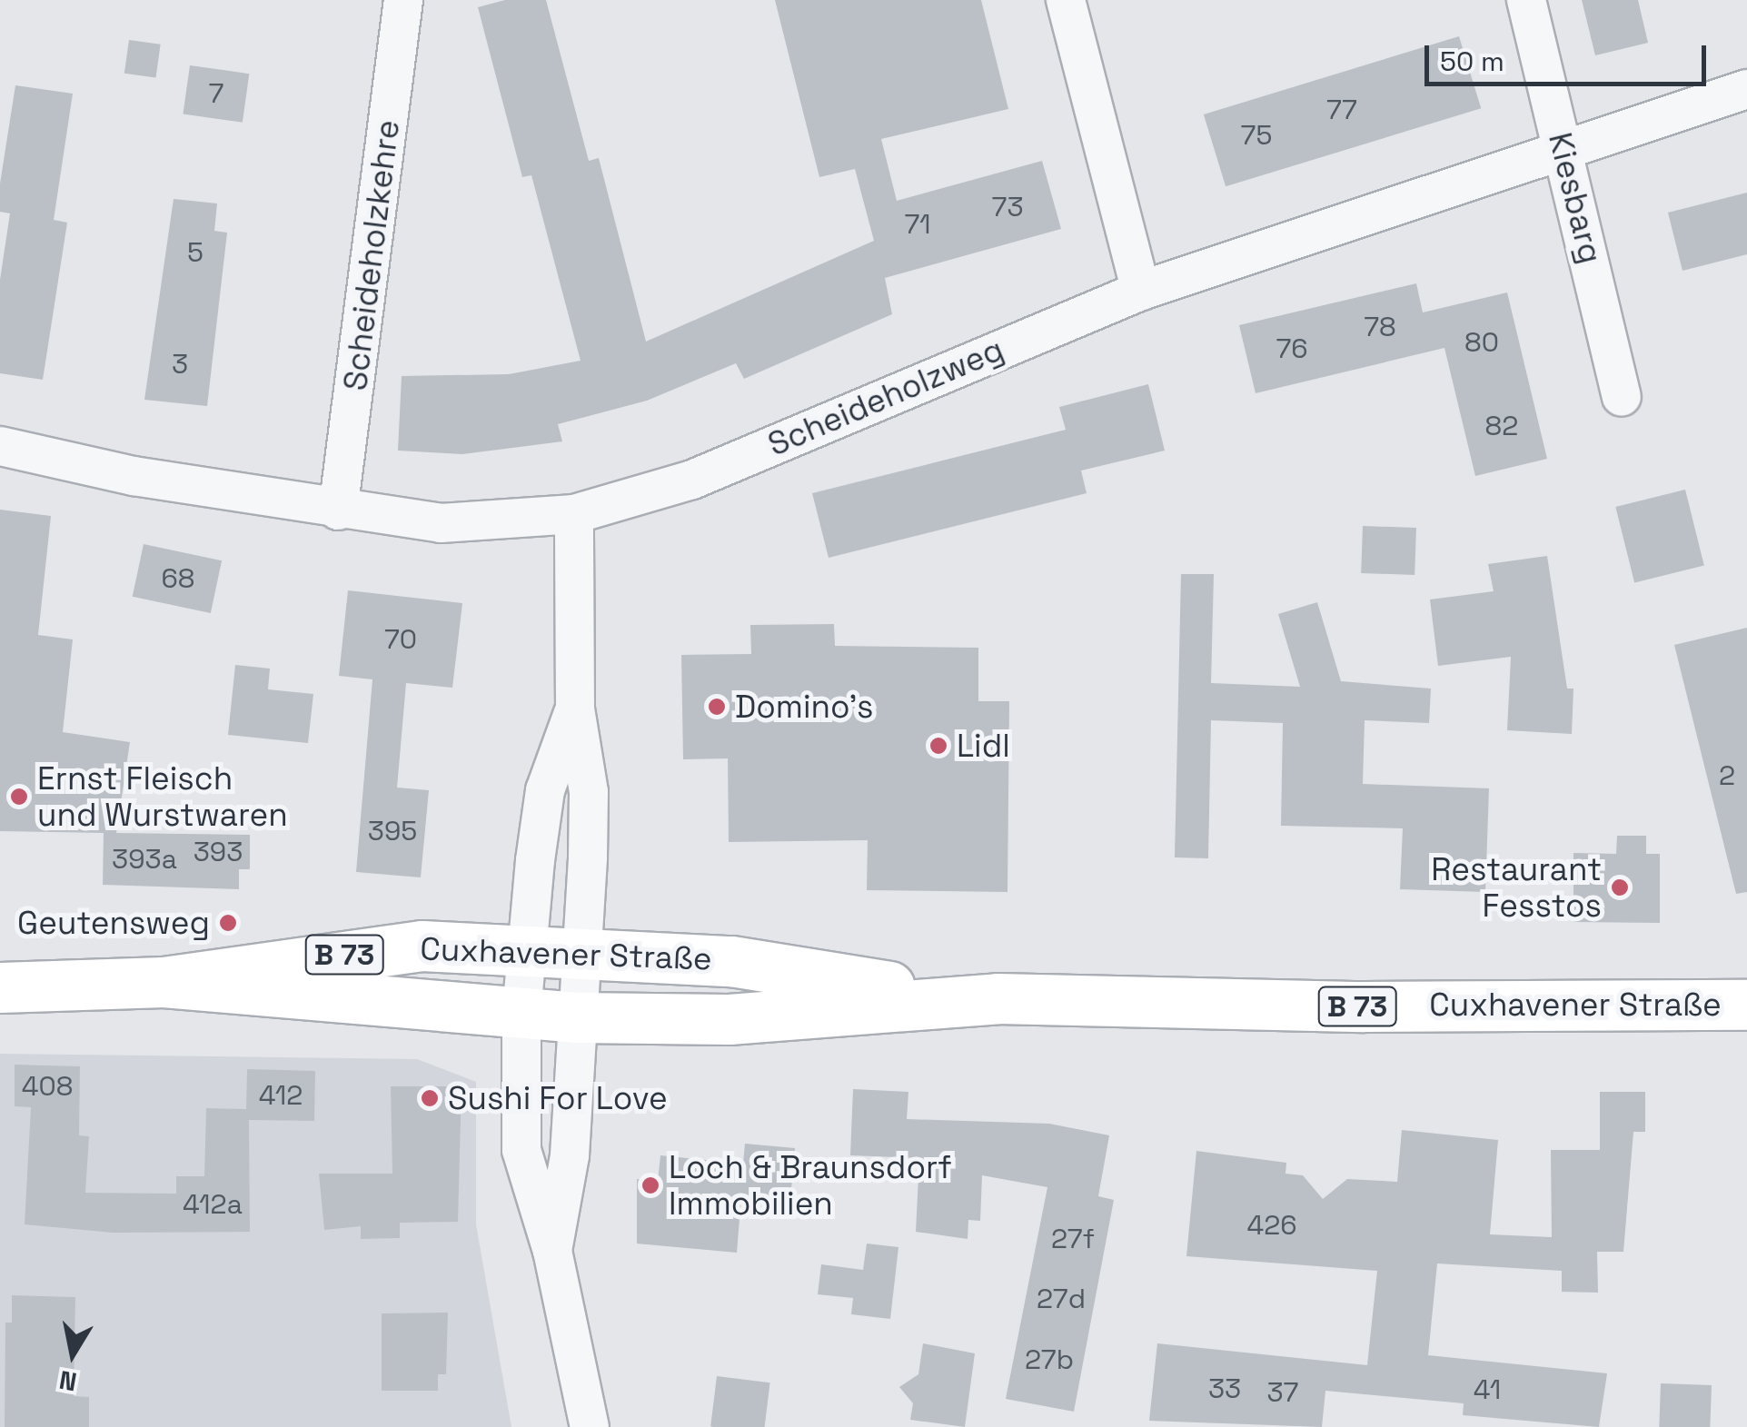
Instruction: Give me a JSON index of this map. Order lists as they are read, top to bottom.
{
  "streets": {
    "main road": ["Cuxhavener Straße", "B 73"],
    "street": ["Kiesbarg", "Scheideholzkehre", "Scheideholzweg"]
  },
  "crossings": [
    ["Kiesbarg", "Scheideholzweg"],
    ["Scheideholzkehre", "Scheideholzweg"]
  ],
  "places": [
    "Domino's",
    "Lidl",
    "Ernst Fleisch und Wurstwaren",
    "Restaurant Fesstos",
    "Geutensweg",
    "Sushi For Love",
    "Loch & Braunsdorf Immobilien"
  ],
  "house_numbers": [
    "7",
    "77",
    "75",
    "73",
    "71",
    "5",
    "78",
    "80",
    "76",
    "3",
    "82",
    "68",
    "70",
    "2",
    "395",
    "393",
    "393a",
    "408",
    "412",
    "412a",
    "426",
    "27f",
    "27d",
    "27b",
    "33",
    "41",
    "37"
  ],
  "scale_bar": "50 m",
  "north": "bottom"
}
